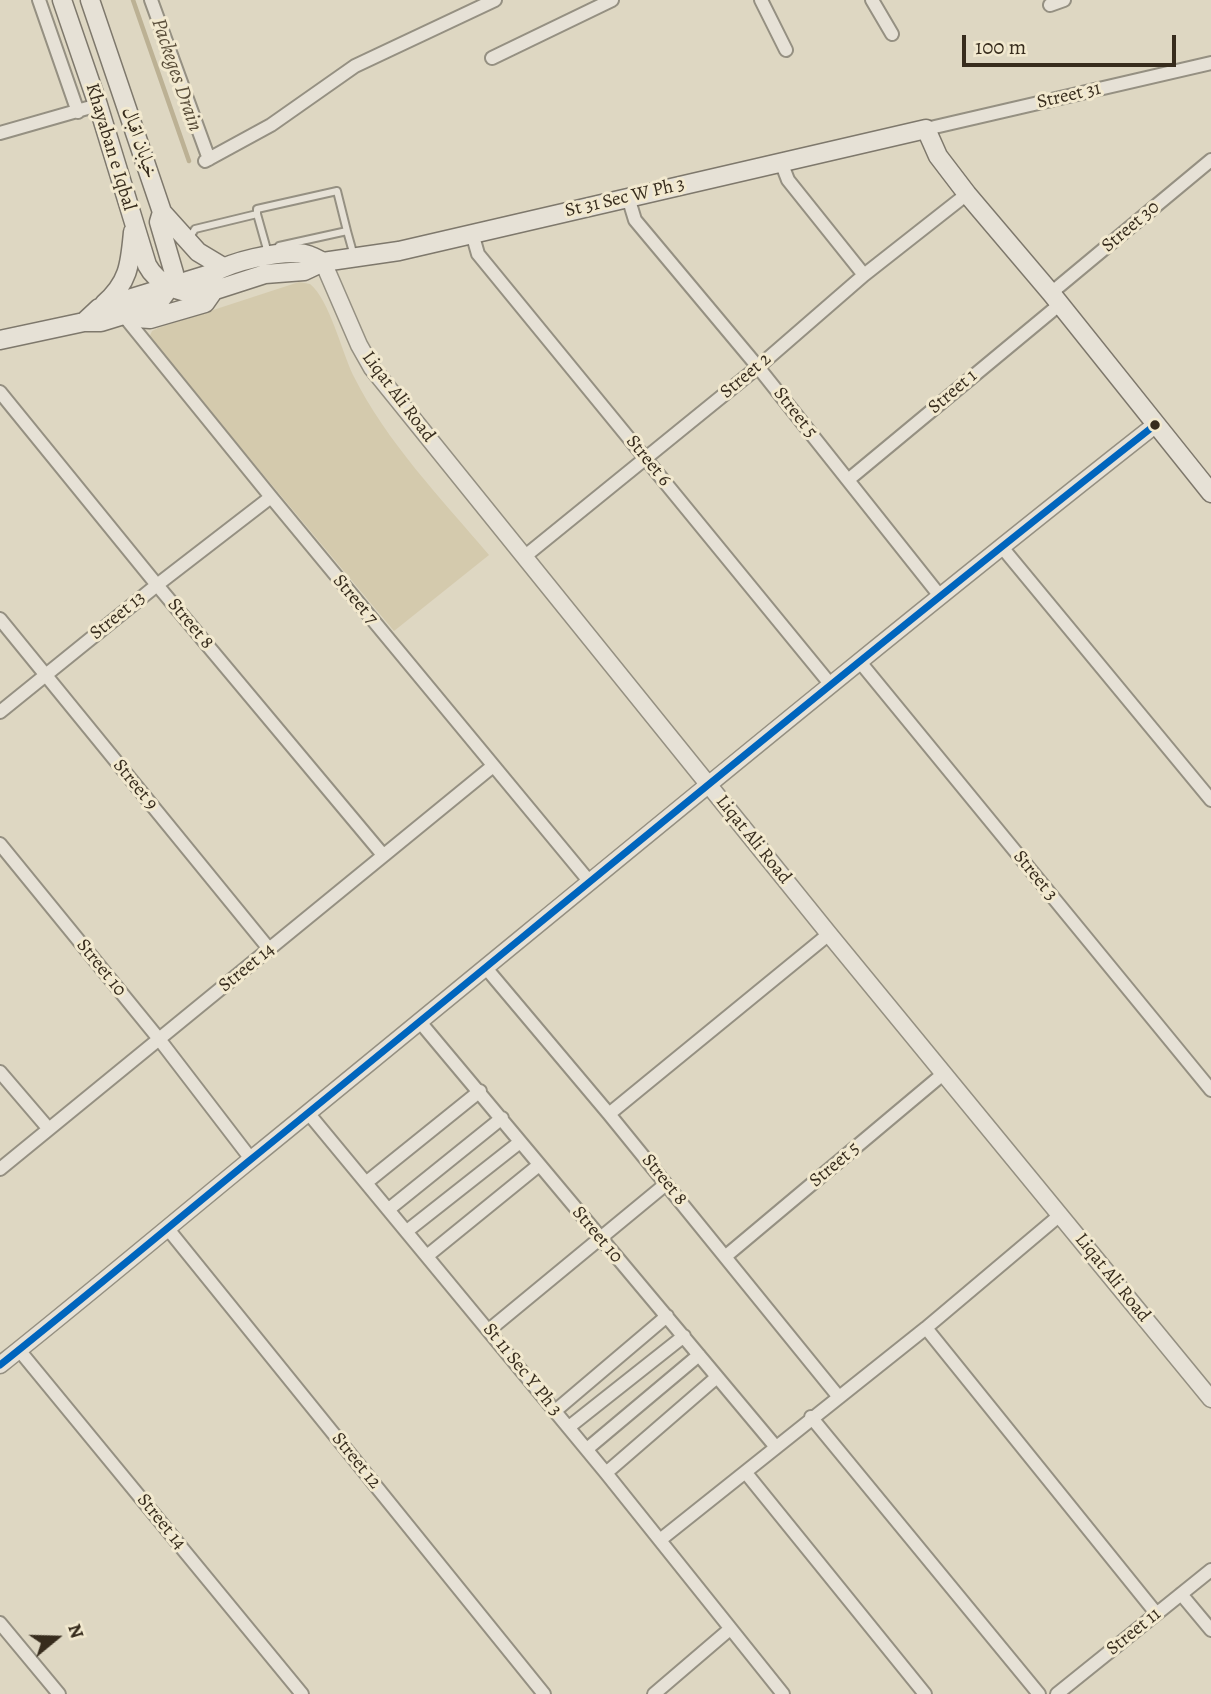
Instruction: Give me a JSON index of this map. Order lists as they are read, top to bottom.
{
  "streets": {
    "main road": ["خیابان اقبال", "Khayaban e Iqbal", "St 31 Sec W Ph 3"],
    "street": [
      "Street 31",
      "Street 30",
      "Street 2",
      "Street 1",
      "Liqat Ali Road",
      "Street 5",
      "Street 6",
      "Street 7",
      "Street 13",
      "Street 8",
      "Street 9",
      "Street 3",
      "Street 10",
      "Street 14",
      "St 11 Sec Y Ph 3",
      "Street 12",
      "Street 11"
    ]
  },
  "crossings": [
    ["Street 31", "St 31 Sec W Ph 3"],
    ["خیابان اقبال", "Khayaban e Iqbal"],
    ["خیابان اقبال", "St 31 Sec W Ph 3"],
    ["Khayaban e Iqbal", "St 31 Sec W Ph 3"],
    ["St 31 Sec W Ph 3", "Liqat Ali Road"],
    ["St 31 Sec W Ph 3", "Street 5"],
    ["St 31 Sec W Ph 3", "Street 6"],
    ["Street 30", "Street 1"],
    ["Street 2", "Liqat Ali Road"],
    ["Street 2", "Street 5"],
    ["Street 2", "Street 6"],
    ["Street 1", "Street 5"],
    ["Liqat Ali Road", "Street 5"],
    ["Street 5", "Street 8"],
    ["Street 7", "Street 13"],
    ["Street 7", "Street 14"],
    ["Street 13", "Street 8"],
    ["Street 13", "Street 9"],
    ["Street 8", "Street 14"],
    ["Street 9", "Street 14"],
    ["Street 10", "Street 14"]
  ],
  "water": ["Packeges Drain"],
  "scale_bar": "100 m",
  "north": "right"
}
